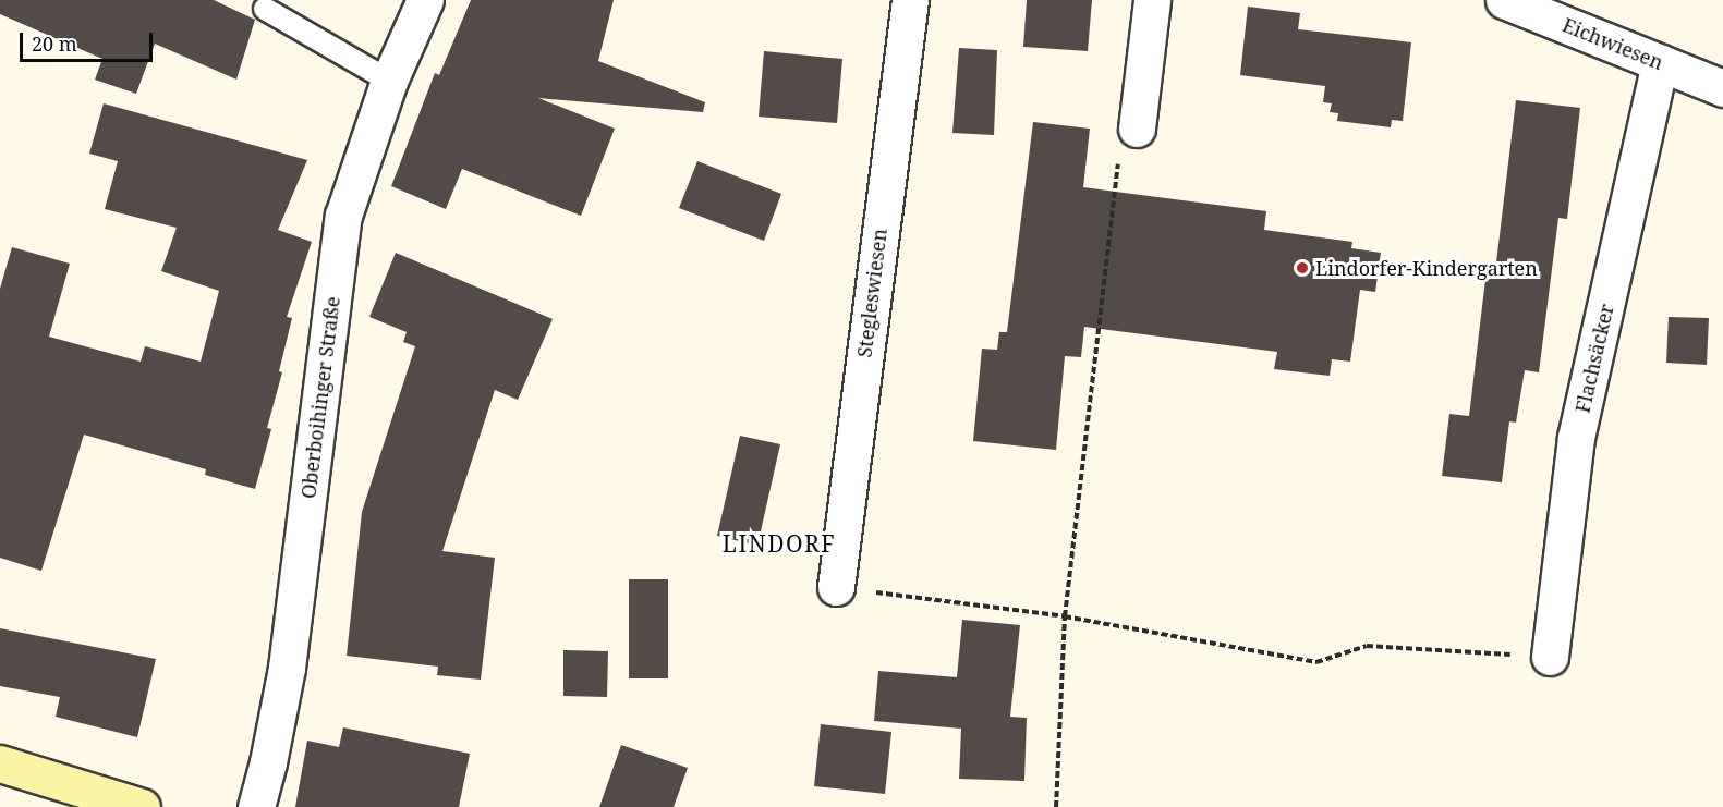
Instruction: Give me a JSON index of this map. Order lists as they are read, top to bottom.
{
  "streets": {
    "street": [
      "Eichwiesen",
      "Stegleswiesen",
      "Flachsäcker",
      "Oberboihinger Straße"
    ]
  },
  "crossings": [
    ["Eichwiesen", "Flachsäcker"]
  ],
  "districts": ["LINDORF"],
  "places": ["Lindorfer-Kindergarten"],
  "scale_bar": "20 m"
}
